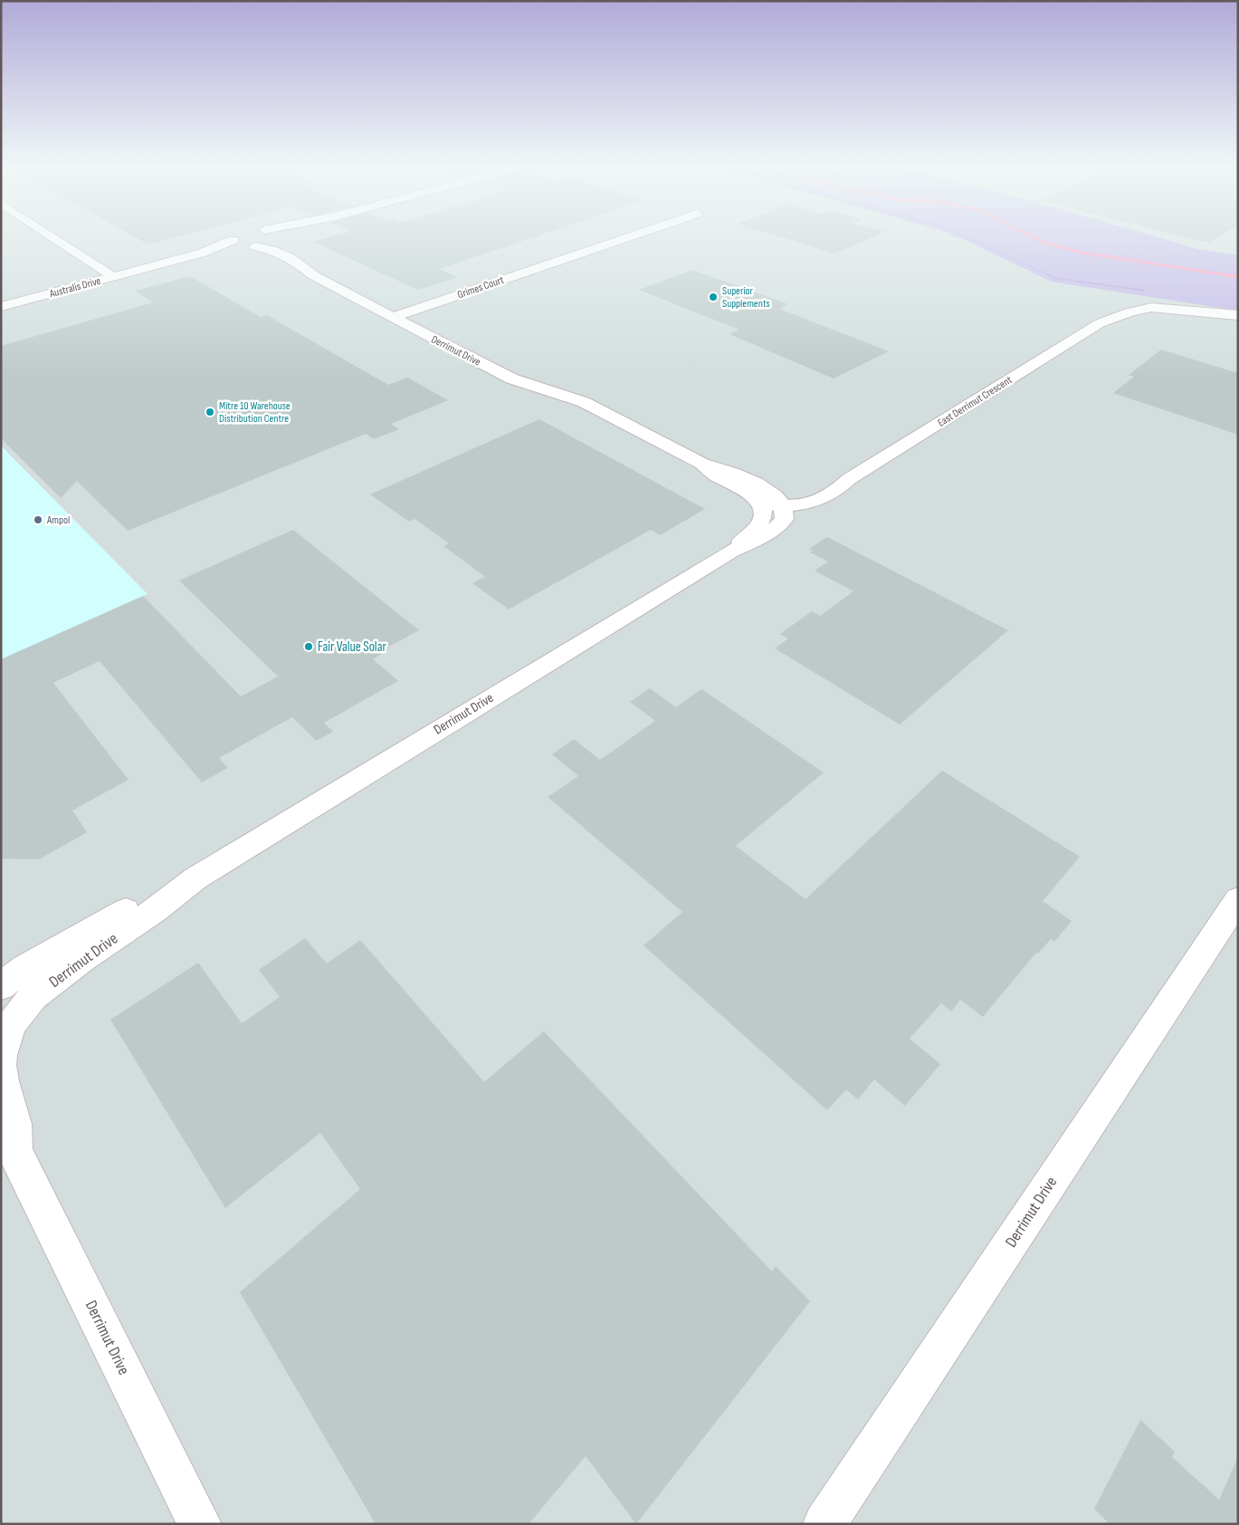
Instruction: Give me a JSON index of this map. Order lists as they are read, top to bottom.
{
  "streets": {
    "street": [
      "Australis Drive",
      "Grimes Court",
      "Derrimut Drive",
      "East Derrimut Crescent"
    ]
  },
  "crossings": [
    ["Australis Drive", "Derrimut Drive"],
    ["Grimes Court", "Derrimut Drive"],
    ["Derrimut Drive", "East Derrimut Crescent"]
  ],
  "places": [
    "Superior Supplements",
    "Mitre 10 Warehouse Distribution Centre",
    "Ampol",
    "Fair Value Solar"
  ]
}
